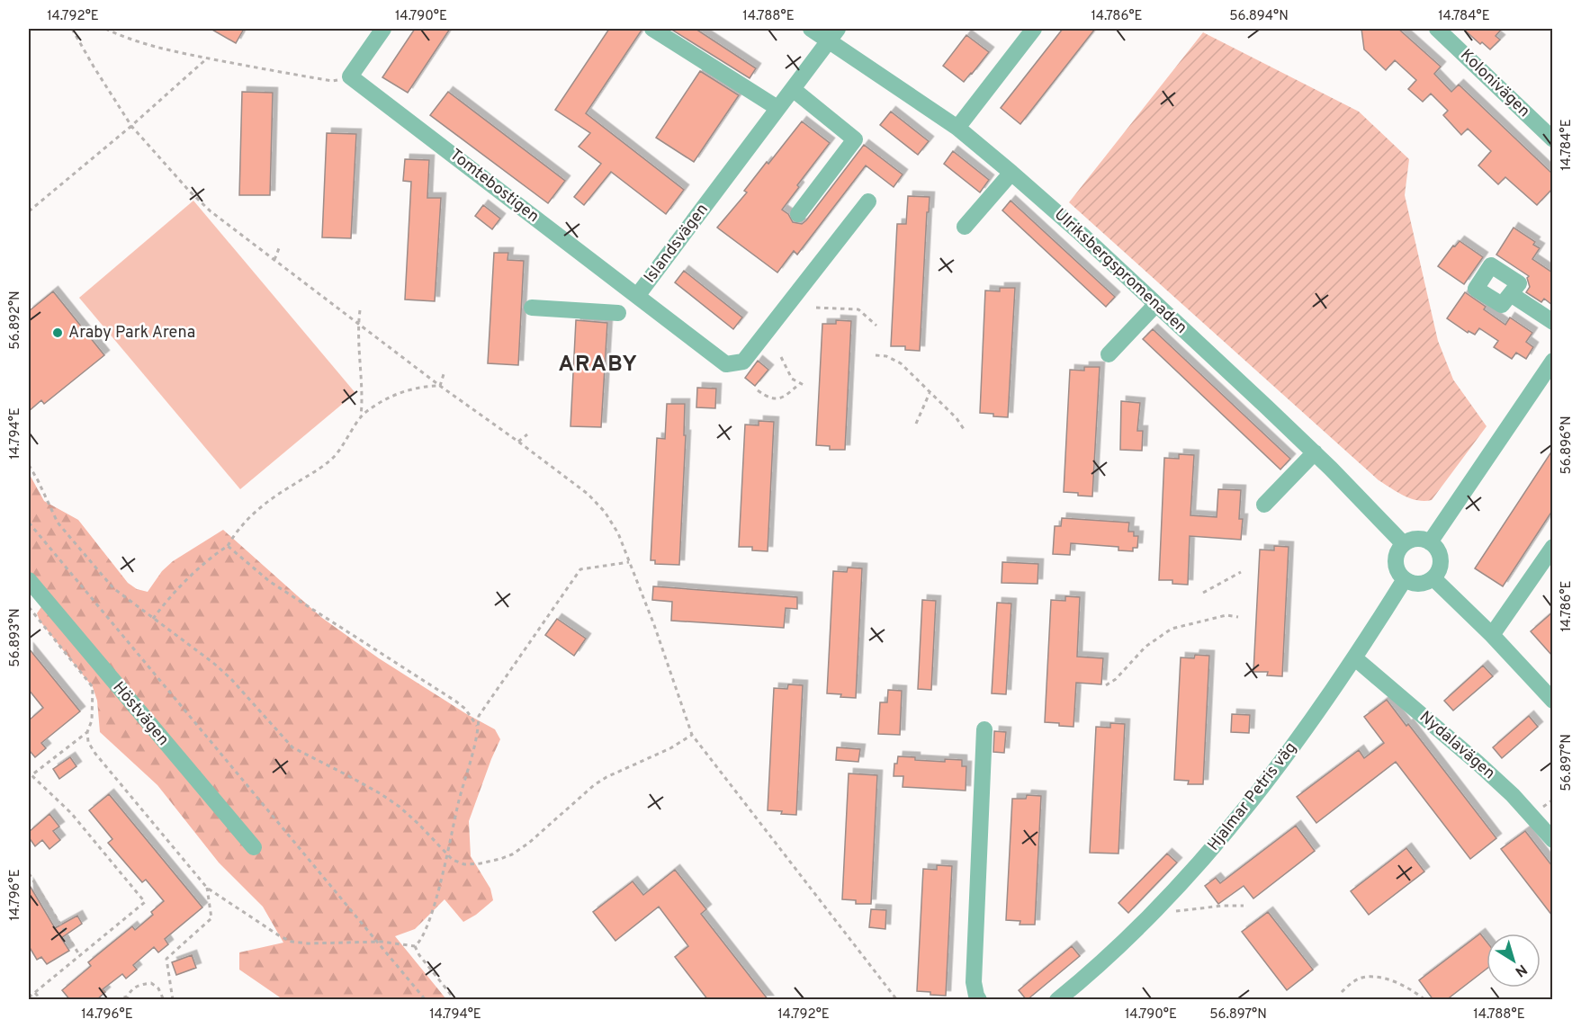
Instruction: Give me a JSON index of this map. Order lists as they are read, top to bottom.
{
  "streets": {
    "street": [
      "Kolonivägen",
      "Tomtebostigen",
      "Islandsvägen",
      "Ulriksbergspromenaden",
      "Höstvägen",
      "Nydalavägen",
      "Hjalmar Petris väg"
    ]
  },
  "crossings": [
    ["Tomtebostigen", "Islandsvägen"],
    ["Islandsvägen", "Ulriksbergspromenaden"],
    ["Ulriksbergspromenaden", "Hjalmar Petris väg"],
    ["Nydalavägen", "Hjalmar Petris väg"]
  ],
  "districts": ["ARABY"],
  "places": ["Araby Park Arena"],
  "north": "bottom right",
  "coordinates": [
    "14.792°E",
    "14.790°E",
    "14.788°E",
    "14.786°E",
    "56.894°N",
    "14.784°E",
    "56.892°N",
    "14.794°E",
    "56.896°N",
    "56.893°N",
    "56.897°N",
    "14.796°E"
  ]
}
